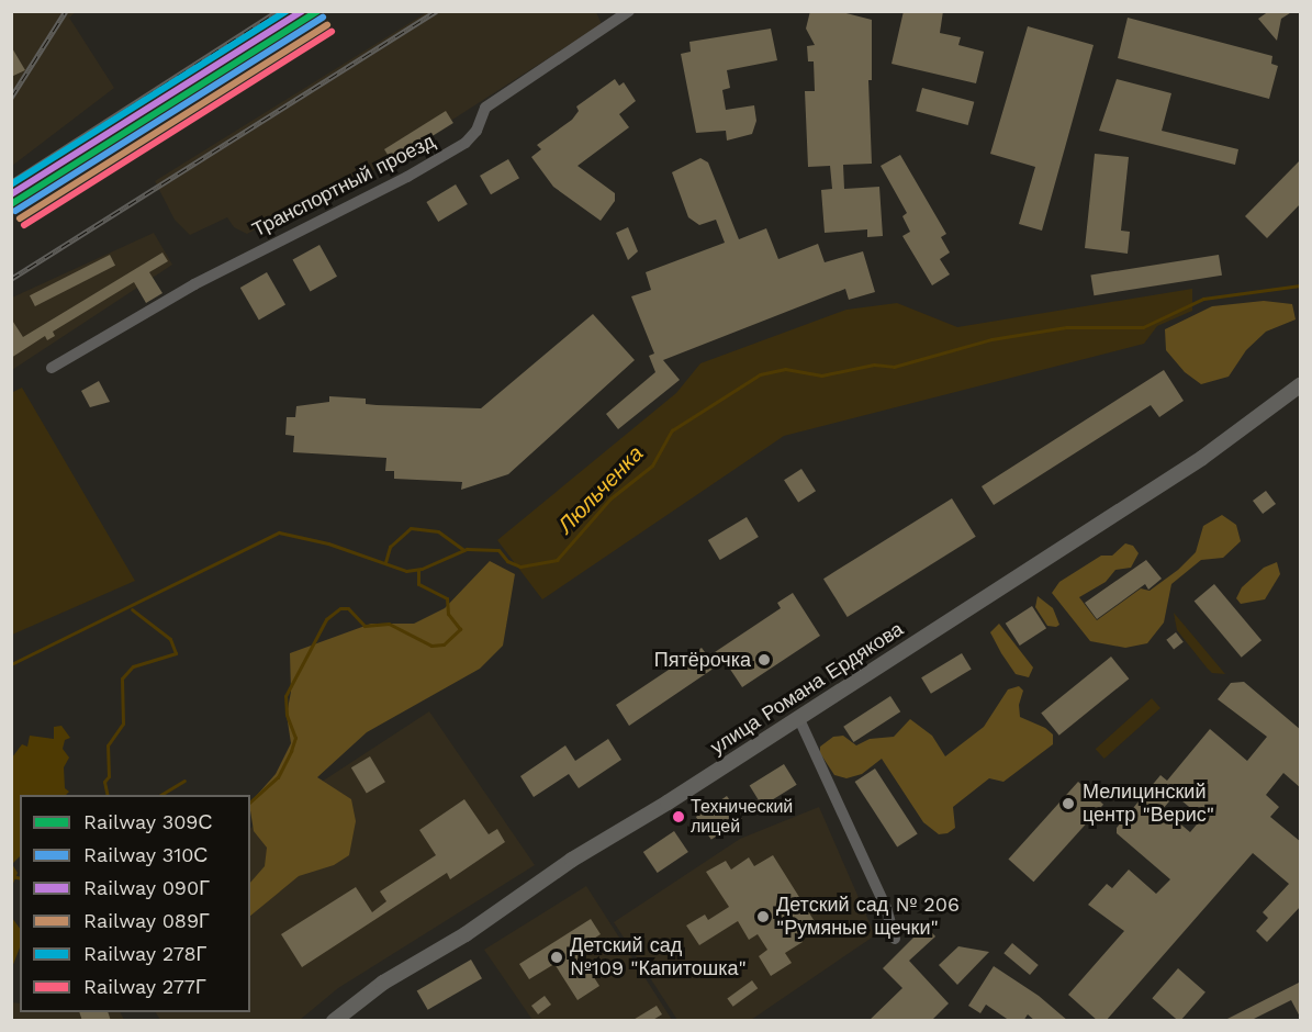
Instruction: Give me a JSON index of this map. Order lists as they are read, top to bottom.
{
  "streets": {
    "street": ["Транспортный проезд", "улица Романа Ердякова"]
  },
  "water": ["Люльченка"],
  "places": [
    "Пятёрочка",
    "Мелицинский центр \"Верис\"",
    "Технический лицей",
    "Детский сад № 206 \"Румяные щечки\"",
    "Детский сад №109 \"Капитошка\""
  ],
  "lines": [
    "rail line 309С",
    "rail line 090Г",
    "rail line 278Г",
    "rail line 310С",
    "rail line 089Г",
    "rail line 277Г"
  ],
  "legend": [
    "Railway 309С",
    "Railway 310С",
    "Railway 090Г",
    "Railway 089Г",
    "Railway 278Г",
    "Railway 277Г"
  ]
}
